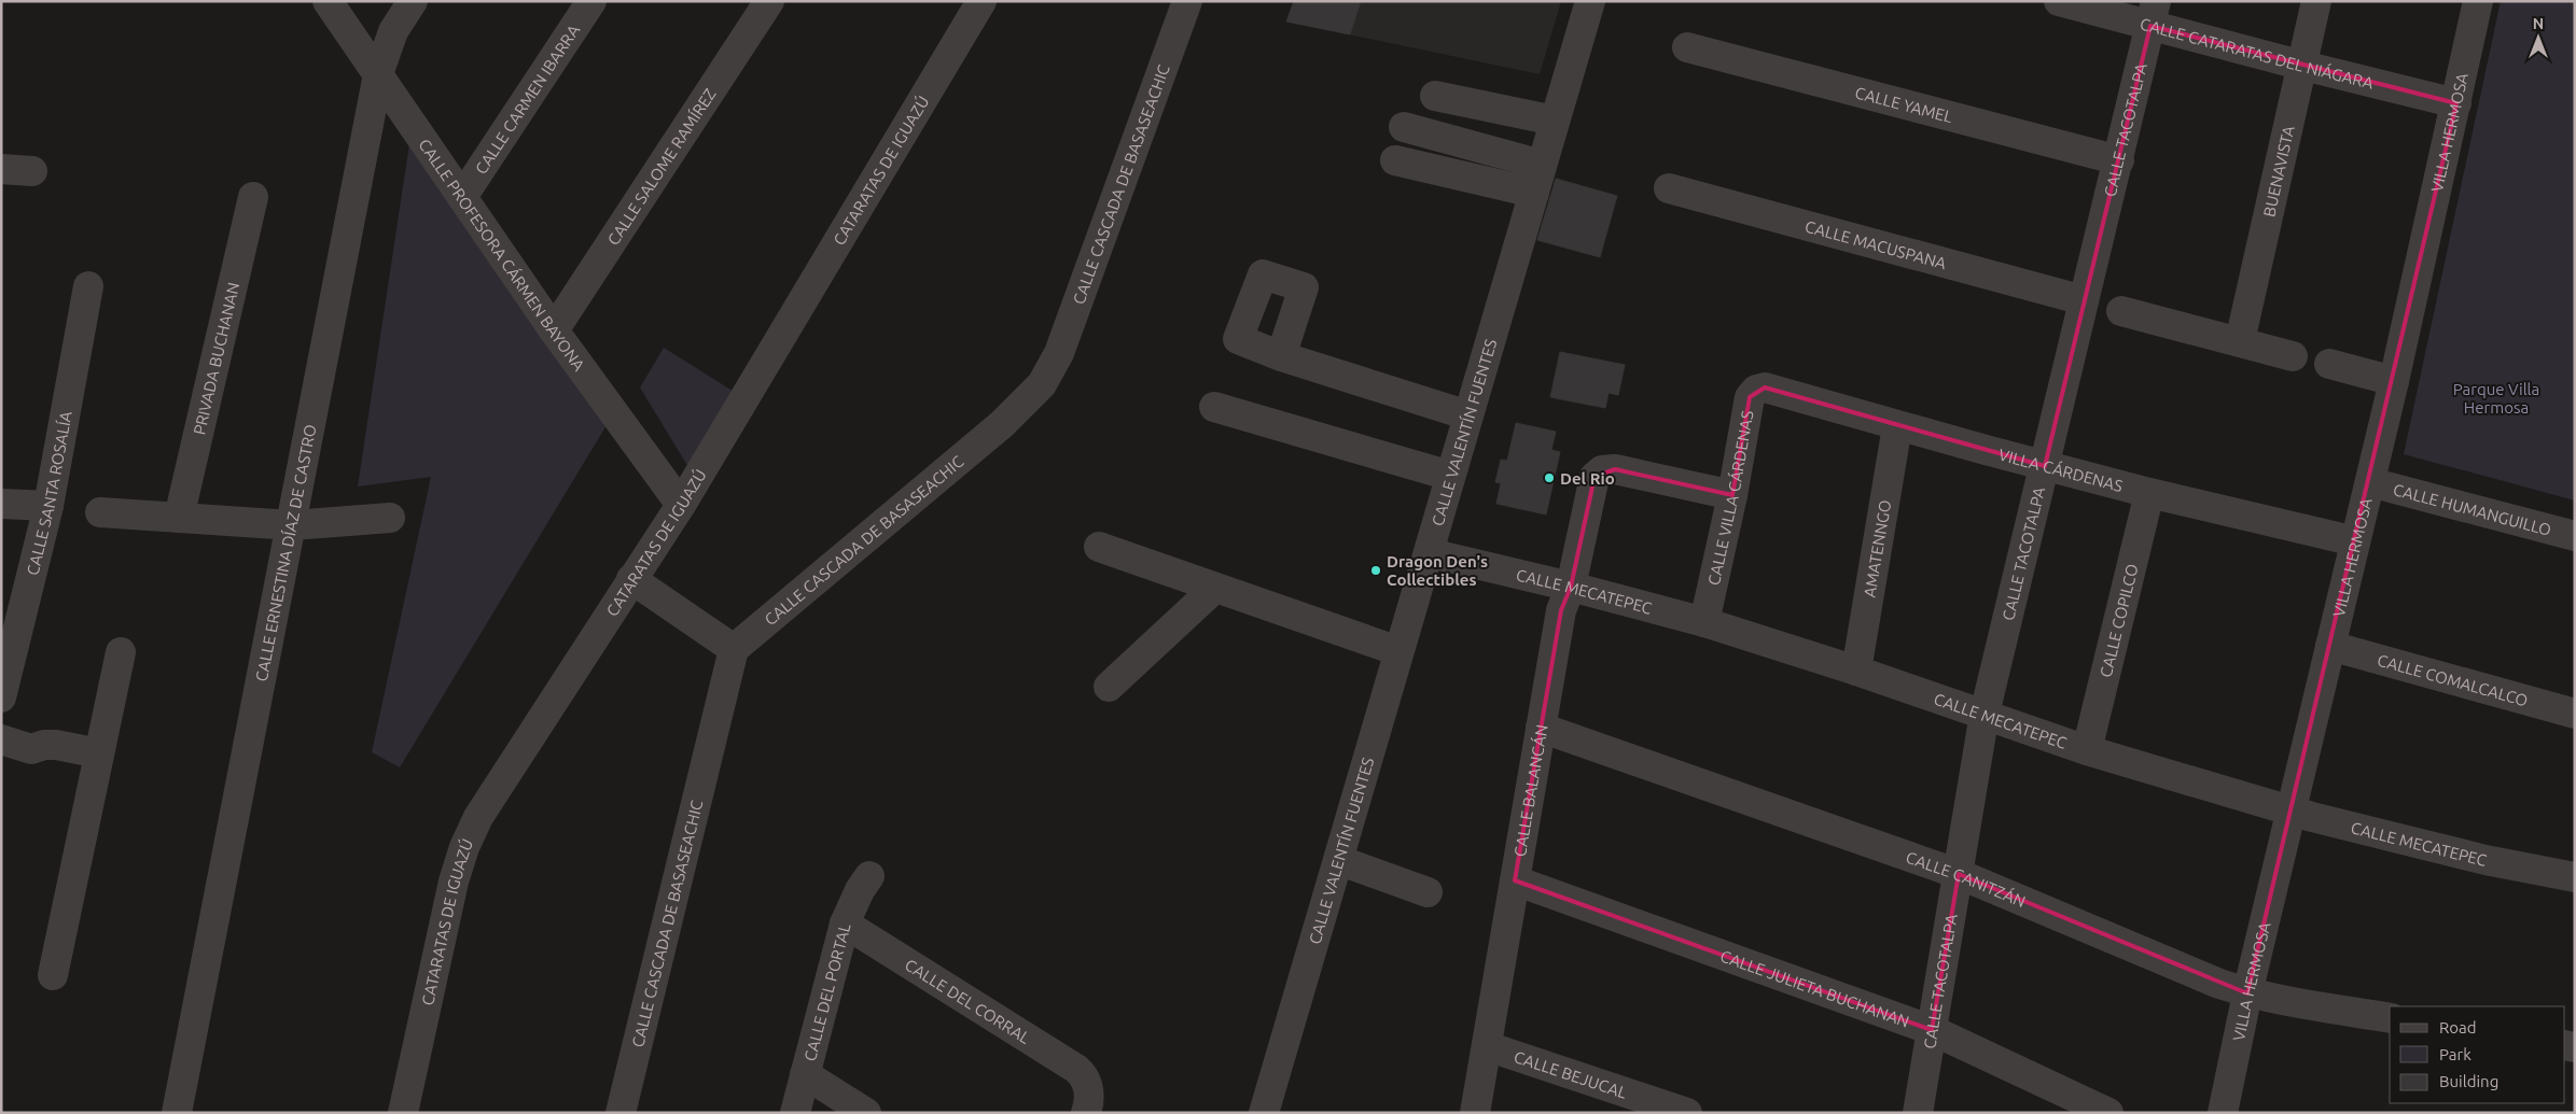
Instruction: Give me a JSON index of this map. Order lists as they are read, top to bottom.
{
  "streets": {
    "street": [
      "CALLE CATARATAS DEL NIÁGARA",
      "CALLE CARMEN IBARRA",
      "CALLE YAMEL",
      "CALLE TACOTALPA",
      "VILLA HERMOSA",
      "CALLE SALOME RAMÍREZ",
      "CATARATAS DE IGUAZÚ",
      "BUENAVISTA",
      "CALLE CASCADA DE BASASEACHIC",
      "CALLE MACUSPANA",
      "CALLE PROFESORA CÁRMEN BAYONA",
      "PRIVADA BUCHANAN",
      "CALLE VALENTÍN FUENTES",
      "VILLA CÁRDENAS",
      "CALLE SANTA ROSALÍA",
      "CALLE VILLA CÁRDENAS",
      "CALLE HUMANGUILLO",
      "AMATENNGO",
      "CALLE ERNESTINA DÍAZ DE CASTRO",
      "CALLE MECATEPEC",
      "CALLE COPILCO",
      "CALLE COMALCALCO",
      "CALLE BALANCÁN",
      "CALLE CANITZÁN",
      "CALLE JULIETA BUCHANAN",
      "CALLE DEL PORTAL",
      "CALLE DEL CORRAL",
      "CALLE BEJUCAL"
    ]
  },
  "crossings": [
    ["CALLE CATARATAS DEL NIÁGARA", "CALLE TACOTALPA"],
    ["CALLE CATARATAS DEL NIÁGARA", "VILLA HERMOSA"],
    ["CALLE CATARATAS DEL NIÁGARA", "BUENAVISTA"],
    ["CALLE CARMEN IBARRA", "CALLE PROFESORA CÁRMEN BAYONA"],
    ["CALLE YAMEL", "CALLE TACOTALPA"],
    ["CALLE TACOTALPA", "CALLE MACUSPANA"],
    ["CALLE TACOTALPA", "VILLA CÁRDENAS"],
    ["CALLE TACOTALPA", "CALLE MECATEPEC"],
    ["CALLE TACOTALPA", "CALLE CANITZÁN"],
    ["CALLE TACOTALPA", "CALLE JULIETA BUCHANAN"],
    ["VILLA HERMOSA", "VILLA CÁRDENAS"],
    ["VILLA HERMOSA", "CALLE HUMANGUILLO"],
    ["VILLA HERMOSA", "CALLE MECATEPEC"],
    ["VILLA HERMOSA", "CALLE COMALCALCO"],
    ["VILLA HERMOSA", "CALLE CANITZÁN"],
    ["CALLE SALOME RAMÍREZ", "CALLE PROFESORA CÁRMEN BAYONA"],
    ["CATARATAS DE IGUAZÚ", "CALLE PROFESORA CÁRMEN BAYONA"],
    ["CALLE PROFESORA CÁRMEN BAYONA", "CALLE ERNESTINA DÍAZ DE CASTRO"],
    ["CALLE VALENTÍN FUENTES", "CALLE MECATEPEC"],
    ["VILLA CÁRDENAS", "CALLE VILLA CÁRDENAS"],
    ["VILLA CÁRDENAS", "AMATENNGO"],
    ["VILLA CÁRDENAS", "CALLE COPILCO"],
    ["CALLE VILLA CÁRDENAS", "CALLE MECATEPEC"],
    ["CALLE VILLA CÁRDENAS", "CALLE BALANCÁN"],
    ["AMATENNGO", "CALLE MECATEPEC"],
    ["CALLE MECATEPEC", "CALLE COPILCO"],
    ["CALLE MECATEPEC", "CALLE BALANCÁN"],
    ["CALLE BALANCÁN", "CALLE CANITZÁN"],
    ["CALLE BALANCÁN", "CALLE JULIETA BUCHANAN"],
    ["CALLE BALANCÁN", "CALLE BEJUCAL"],
    ["CALLE DEL PORTAL", "CALLE DEL CORRAL"]
  ],
  "parks": ["Parque Villa Hermosa"],
  "places": ["Del Rio", "Dragon Den's Collectibles"],
  "legend": ["Road", "Park", "Building"],
  "north": "top"
}
